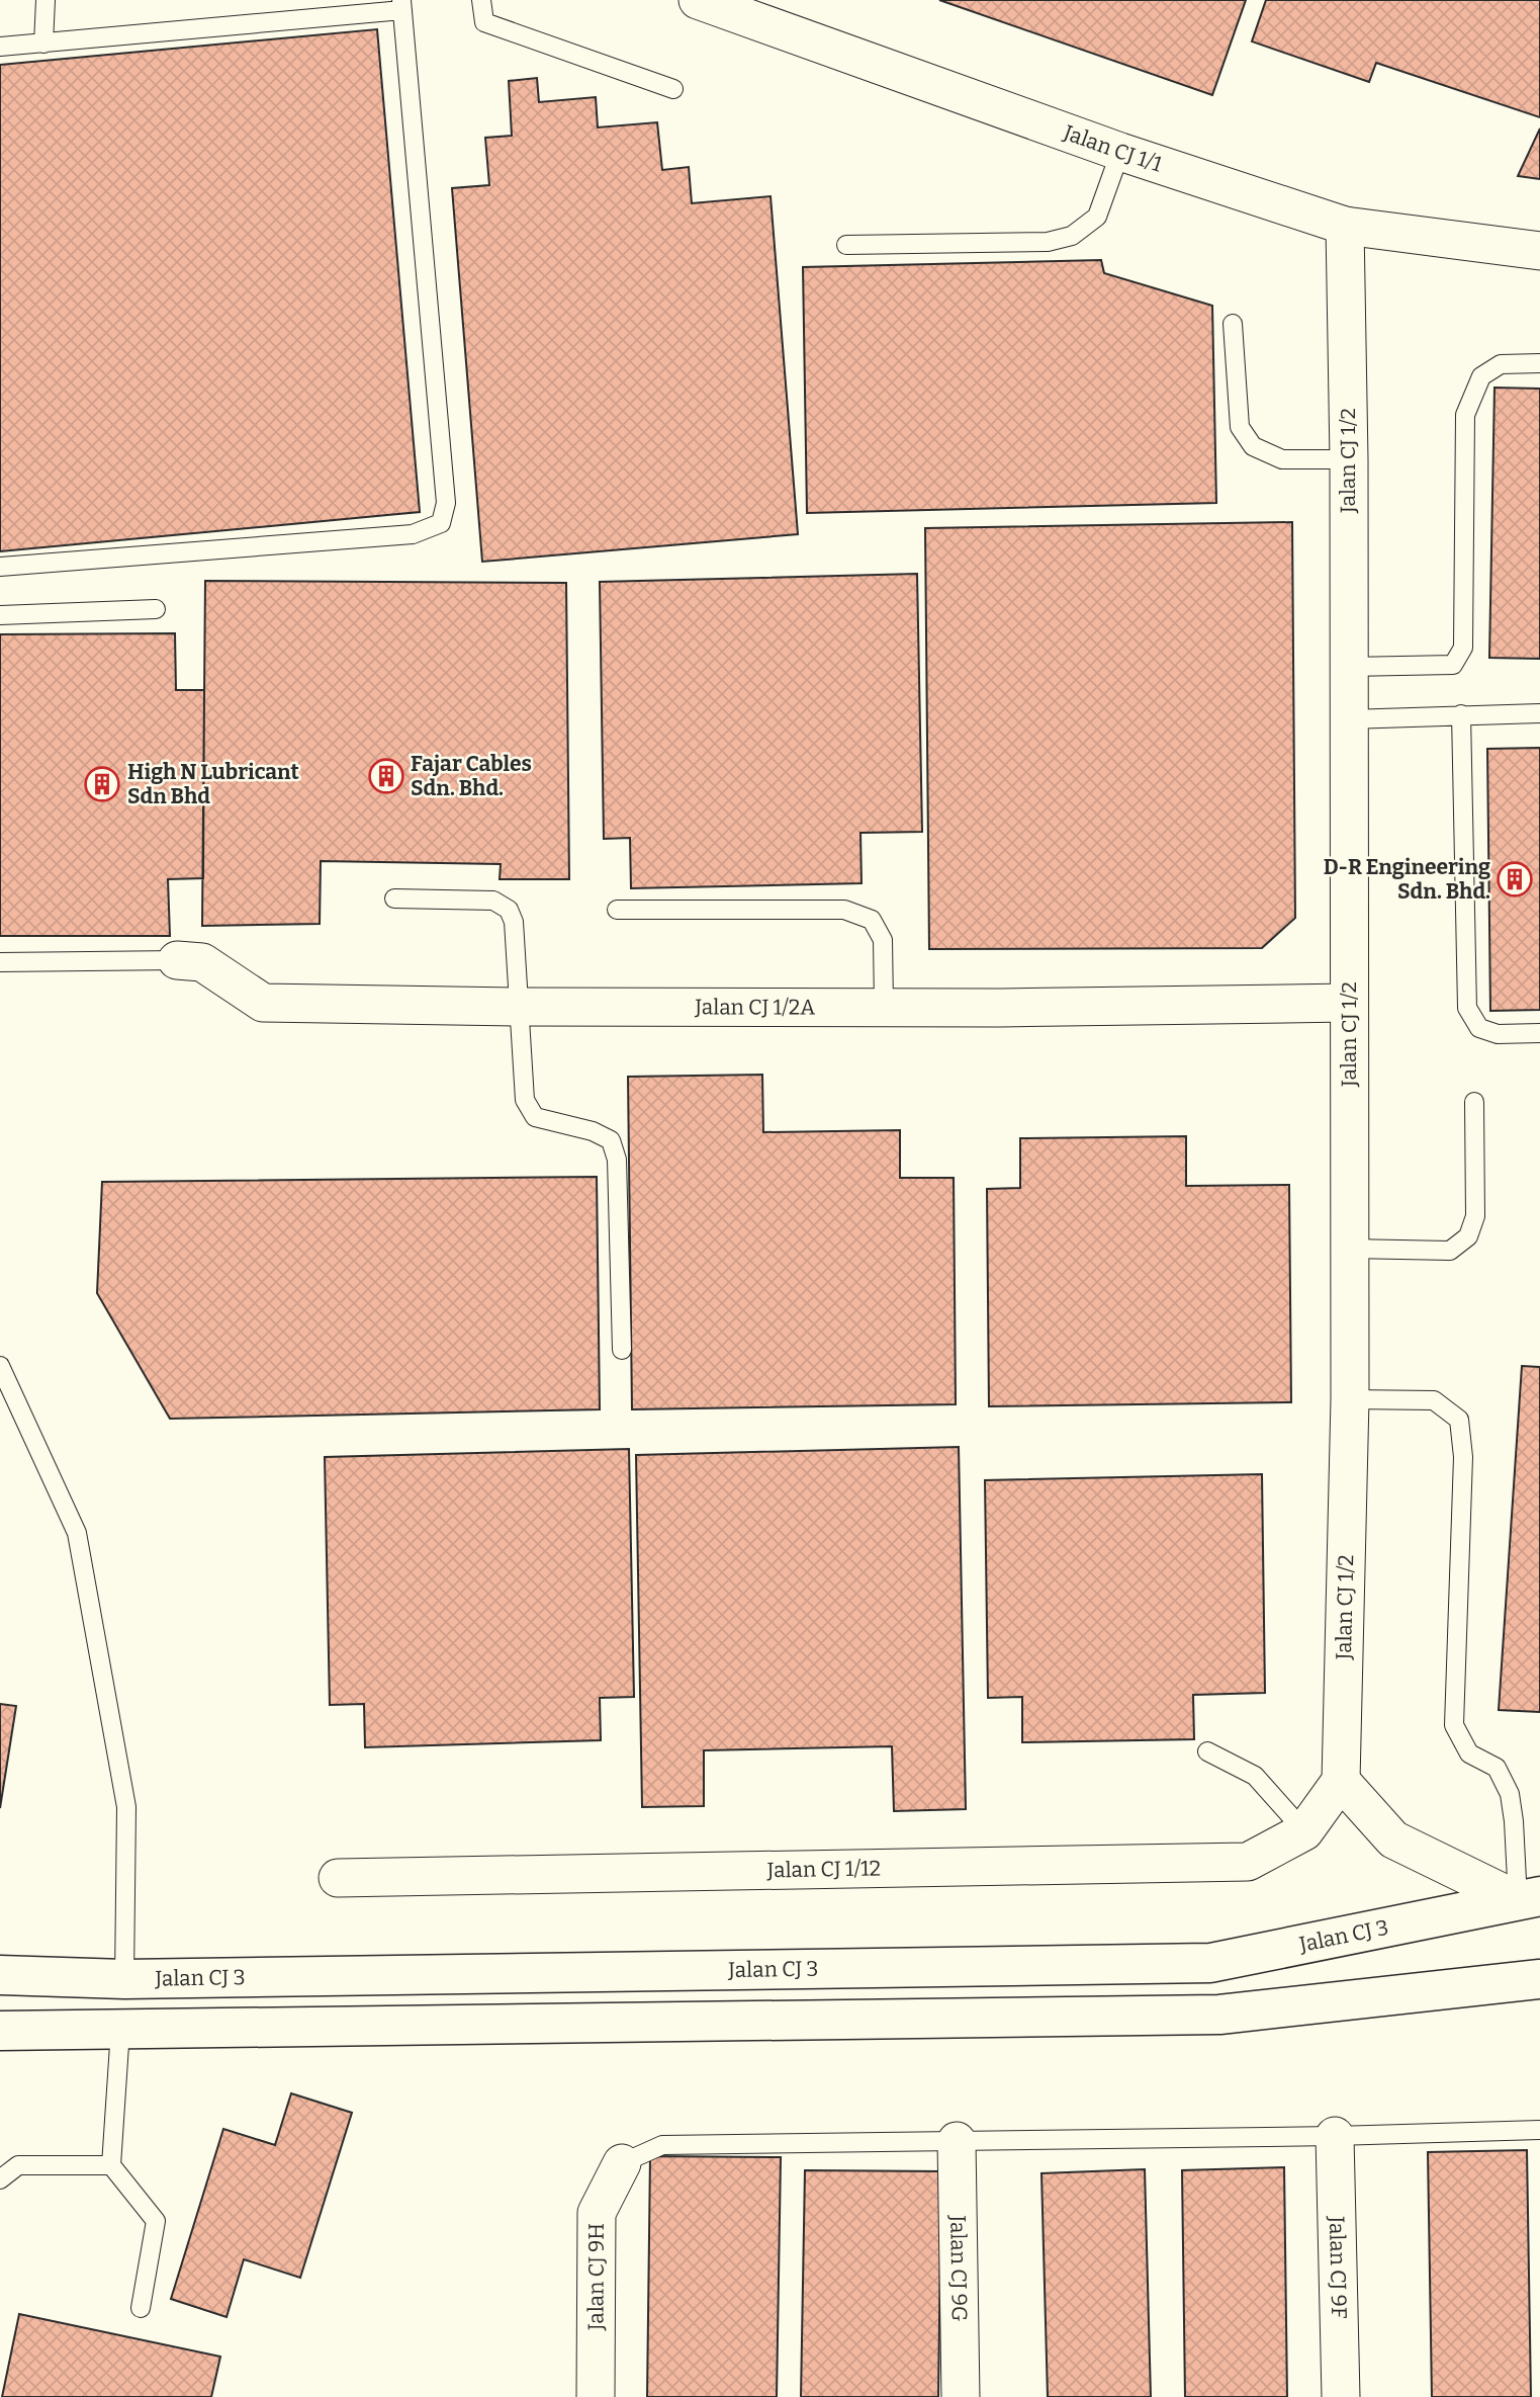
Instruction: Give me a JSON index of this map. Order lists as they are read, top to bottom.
{
  "streets": {
    "street": [
      "Jalan CJ 1/1",
      "Jalan CJ 1/2",
      "Jalan CJ 1/2A",
      "Jalan CJ 1/12",
      "Jalan CJ 3",
      "Jalan CJ 9F",
      "Jalan CJ 9G",
      "Jalan CJ 9H"
    ]
  },
  "crossings": [
    ["Jalan CJ 1/1", "Jalan CJ 1/2"],
    ["Jalan CJ 1/2", "Jalan CJ 1/2A"]
  ],
  "places": {
    "building": ["Fajar Cables Sdn. Bhd.", "High N Lubricant Sdn Bhd", "D-R Engineering Sdn. Bhd."]
  }
}
